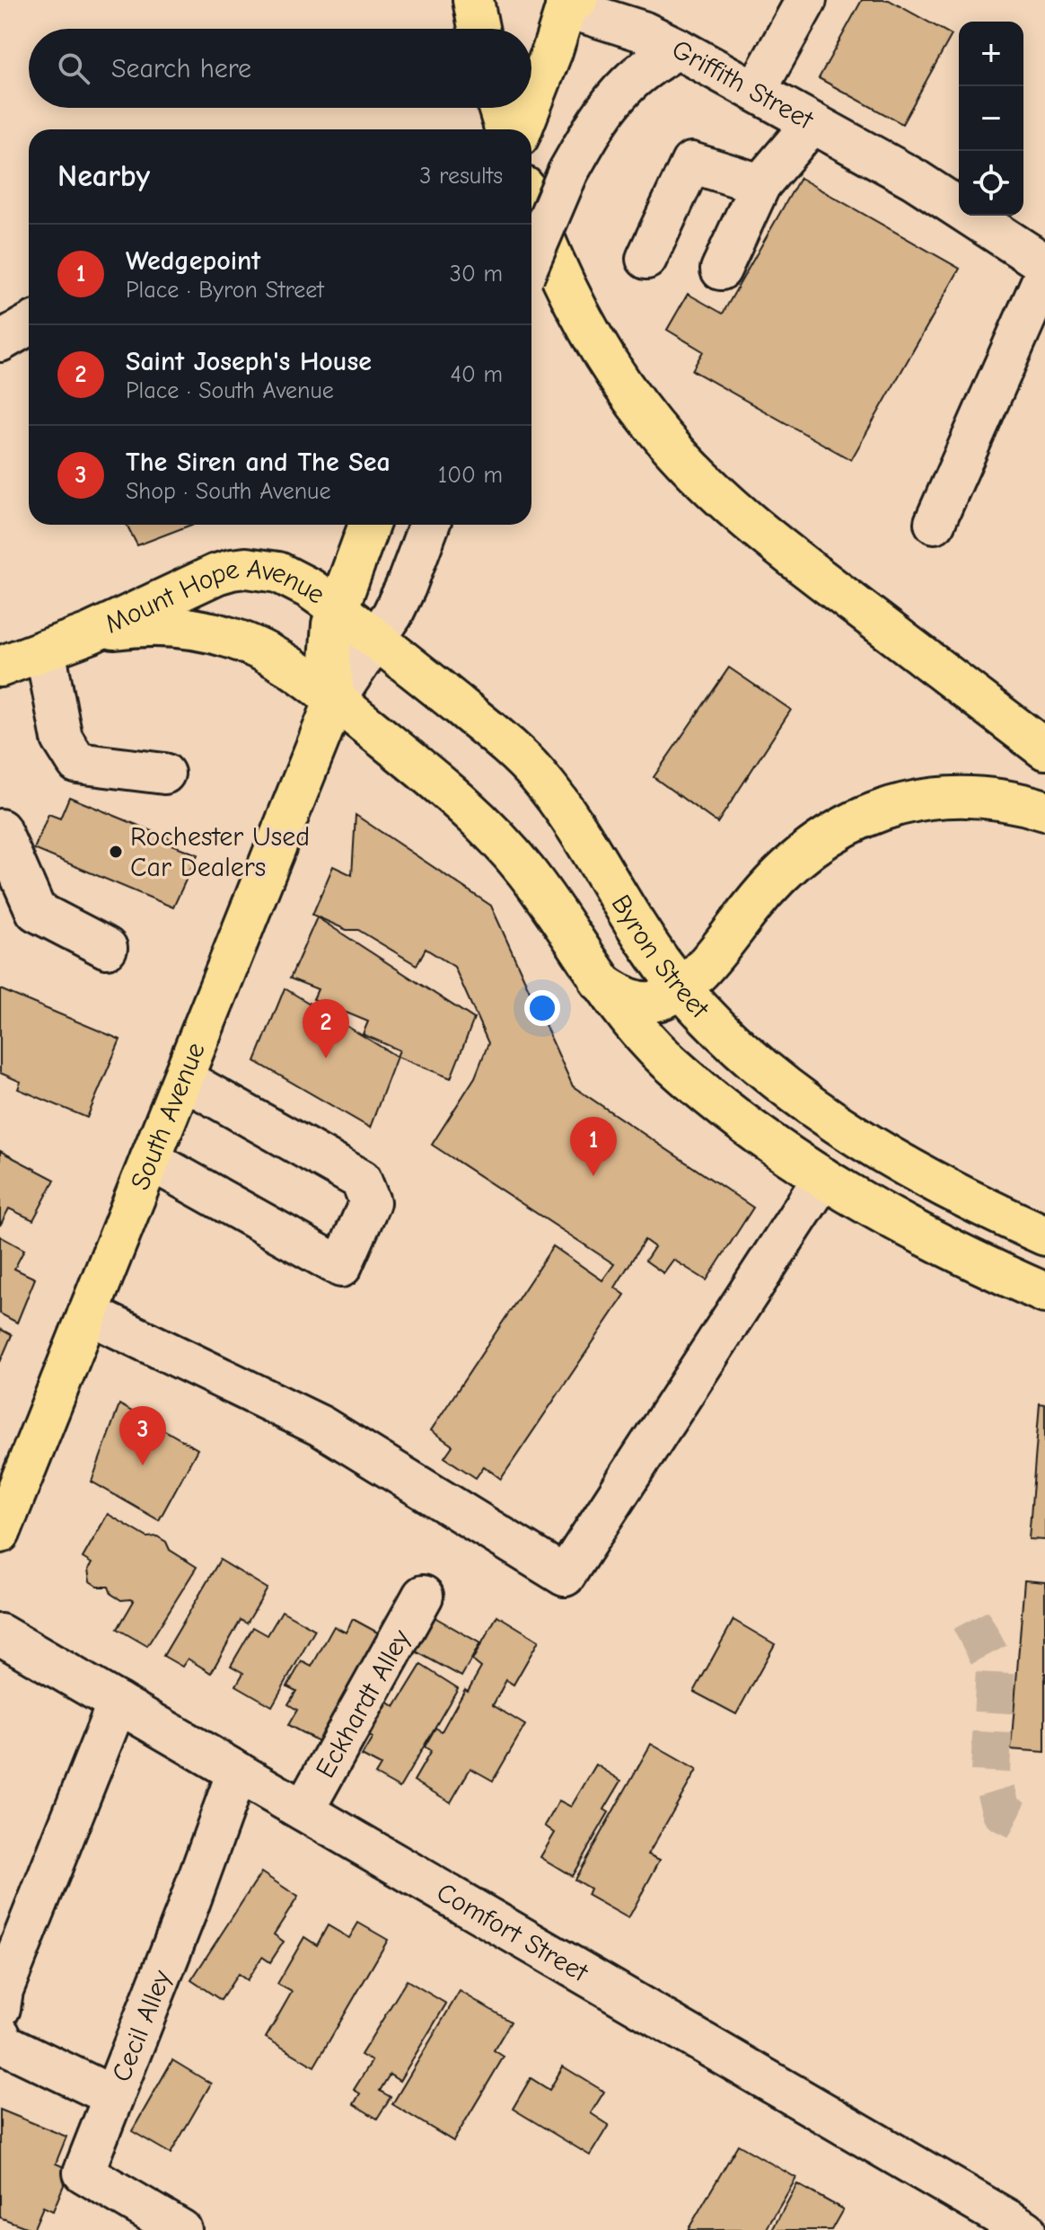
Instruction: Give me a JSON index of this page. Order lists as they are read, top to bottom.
{
  "streets": {
    "main road": ["Mount Hope Avenue", "Byron Street", "South Avenue"],
    "street": [
      "Griffith Street",
      "Eckhardt Alley",
      "Comfort Street",
      "Cecil Alley"
    ]
  },
  "crossings": [
    ["Mount Hope Avenue", "Byron Street"],
    ["Mount Hope Avenue", "South Avenue"],
    ["Byron Street", "South Avenue"],
    ["Eckhardt Alley", "Comfort Street"],
    ["Comfort Street", "Cecil Alley"]
  ],
  "places": ["Rochester Used Car Dealers"],
  "page": {
    "map_buttons": ["+", "−"],
    "search": "Search here",
    "heading": ["Nearby", "3 results"],
    "list": [
      {
        "mark": "1",
        "name": "Wedgepoint",
        "note": "Place · Byron Street",
        "value": "30 m"
      },
      {
        "mark": "2",
        "name": "Saint Joseph's House",
        "note": "Place · South Avenue",
        "value": "40 m"
      },
      {
        "mark": "3",
        "name": "The Siren and The Sea",
        "note": "Shop · South Avenue",
        "value": "100 m"
      }
    ],
    "pins": ["2", "1", "3"]
  }
}
